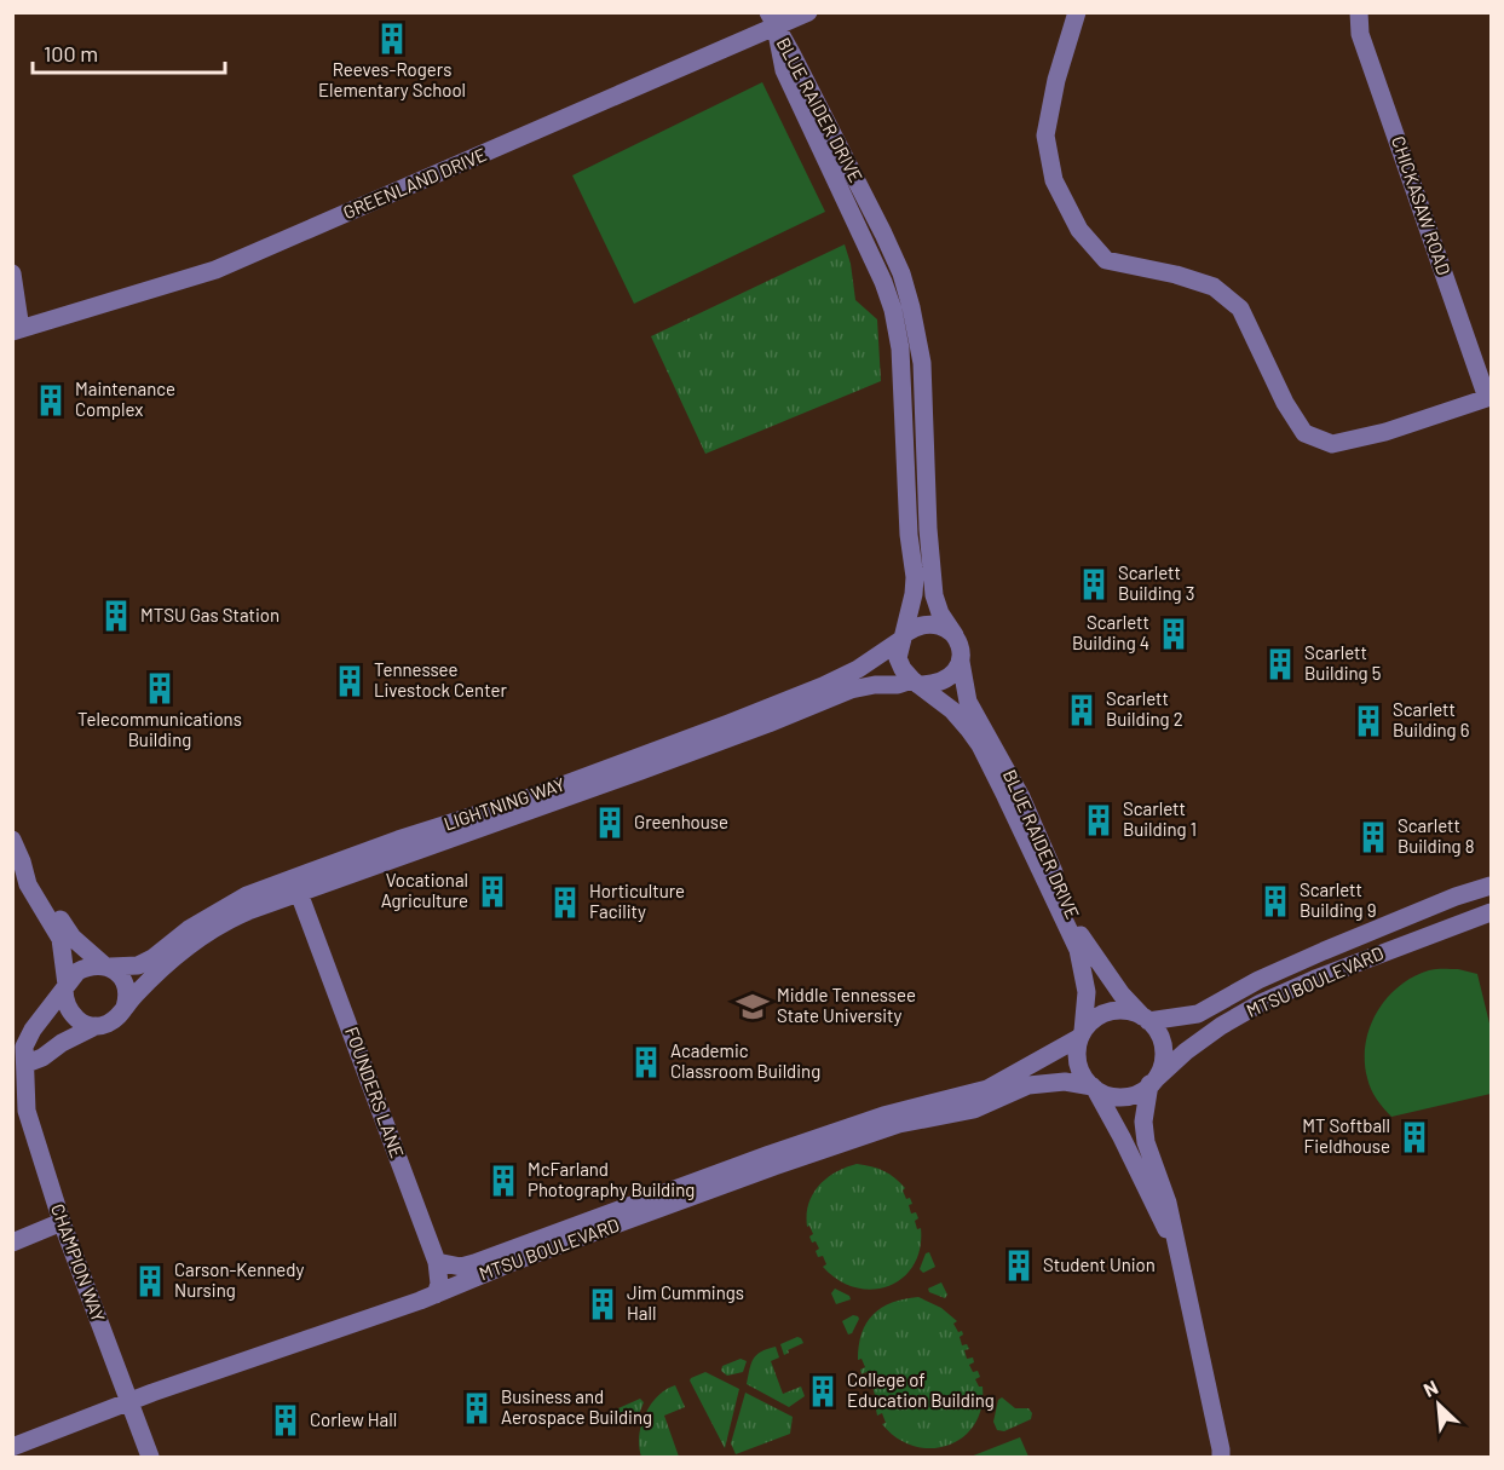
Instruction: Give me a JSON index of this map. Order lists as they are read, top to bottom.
{
  "streets": {
    "street": [
      "BLUE RAIDER DRIVE",
      "GREENLAND DRIVE",
      "CHICKASAW ROAD",
      "LIGHTNING WAY",
      "MTSU BOULEVARD",
      "FOUNDERS LANE",
      "CHAMPION WAY"
    ]
  },
  "crossings": [
    ["BLUE RAIDER DRIVE", "GREENLAND DRIVE"],
    ["BLUE RAIDER DRIVE", "LIGHTNING WAY"],
    ["BLUE RAIDER DRIVE", "MTSU BOULEVARD"],
    ["LIGHTNING WAY", "FOUNDERS LANE"],
    ["LIGHTNING WAY", "CHAMPION WAY"],
    ["MTSU BOULEVARD", "FOUNDERS LANE"],
    ["MTSU BOULEVARD", "CHAMPION WAY"]
  ],
  "places": {
    "building": [
      "Reeves-Rogers Elementary School",
      "Maintenance Complex",
      "Scarlett Building 3",
      "MTSU Gas Station",
      "Scarlett Building 4",
      "Scarlett Building 5",
      "Tennessee Livestock Center",
      "Telecommunications Building",
      "Scarlett Building 2",
      "Scarlett Building 6",
      "Scarlett Building 1",
      "Greenhouse",
      "Scarlett Building 8",
      "Vocational Agriculture",
      "Scarlett Building 9",
      "Horticulture Facility",
      "Academic Classroom Building",
      "MT Softball Fieldhouse",
      "McFarland Photography Building",
      "Student Union",
      "Carson-Kennedy Nursing",
      "Jim Cummings Hall",
      "College of Education Building",
      "Business and Aerospace Building",
      "Corlew Hall"
    ],
    "school or university": ["Middle Tennessee State University"]
  },
  "scale_bar": "100 m",
  "north": "top left"
}
